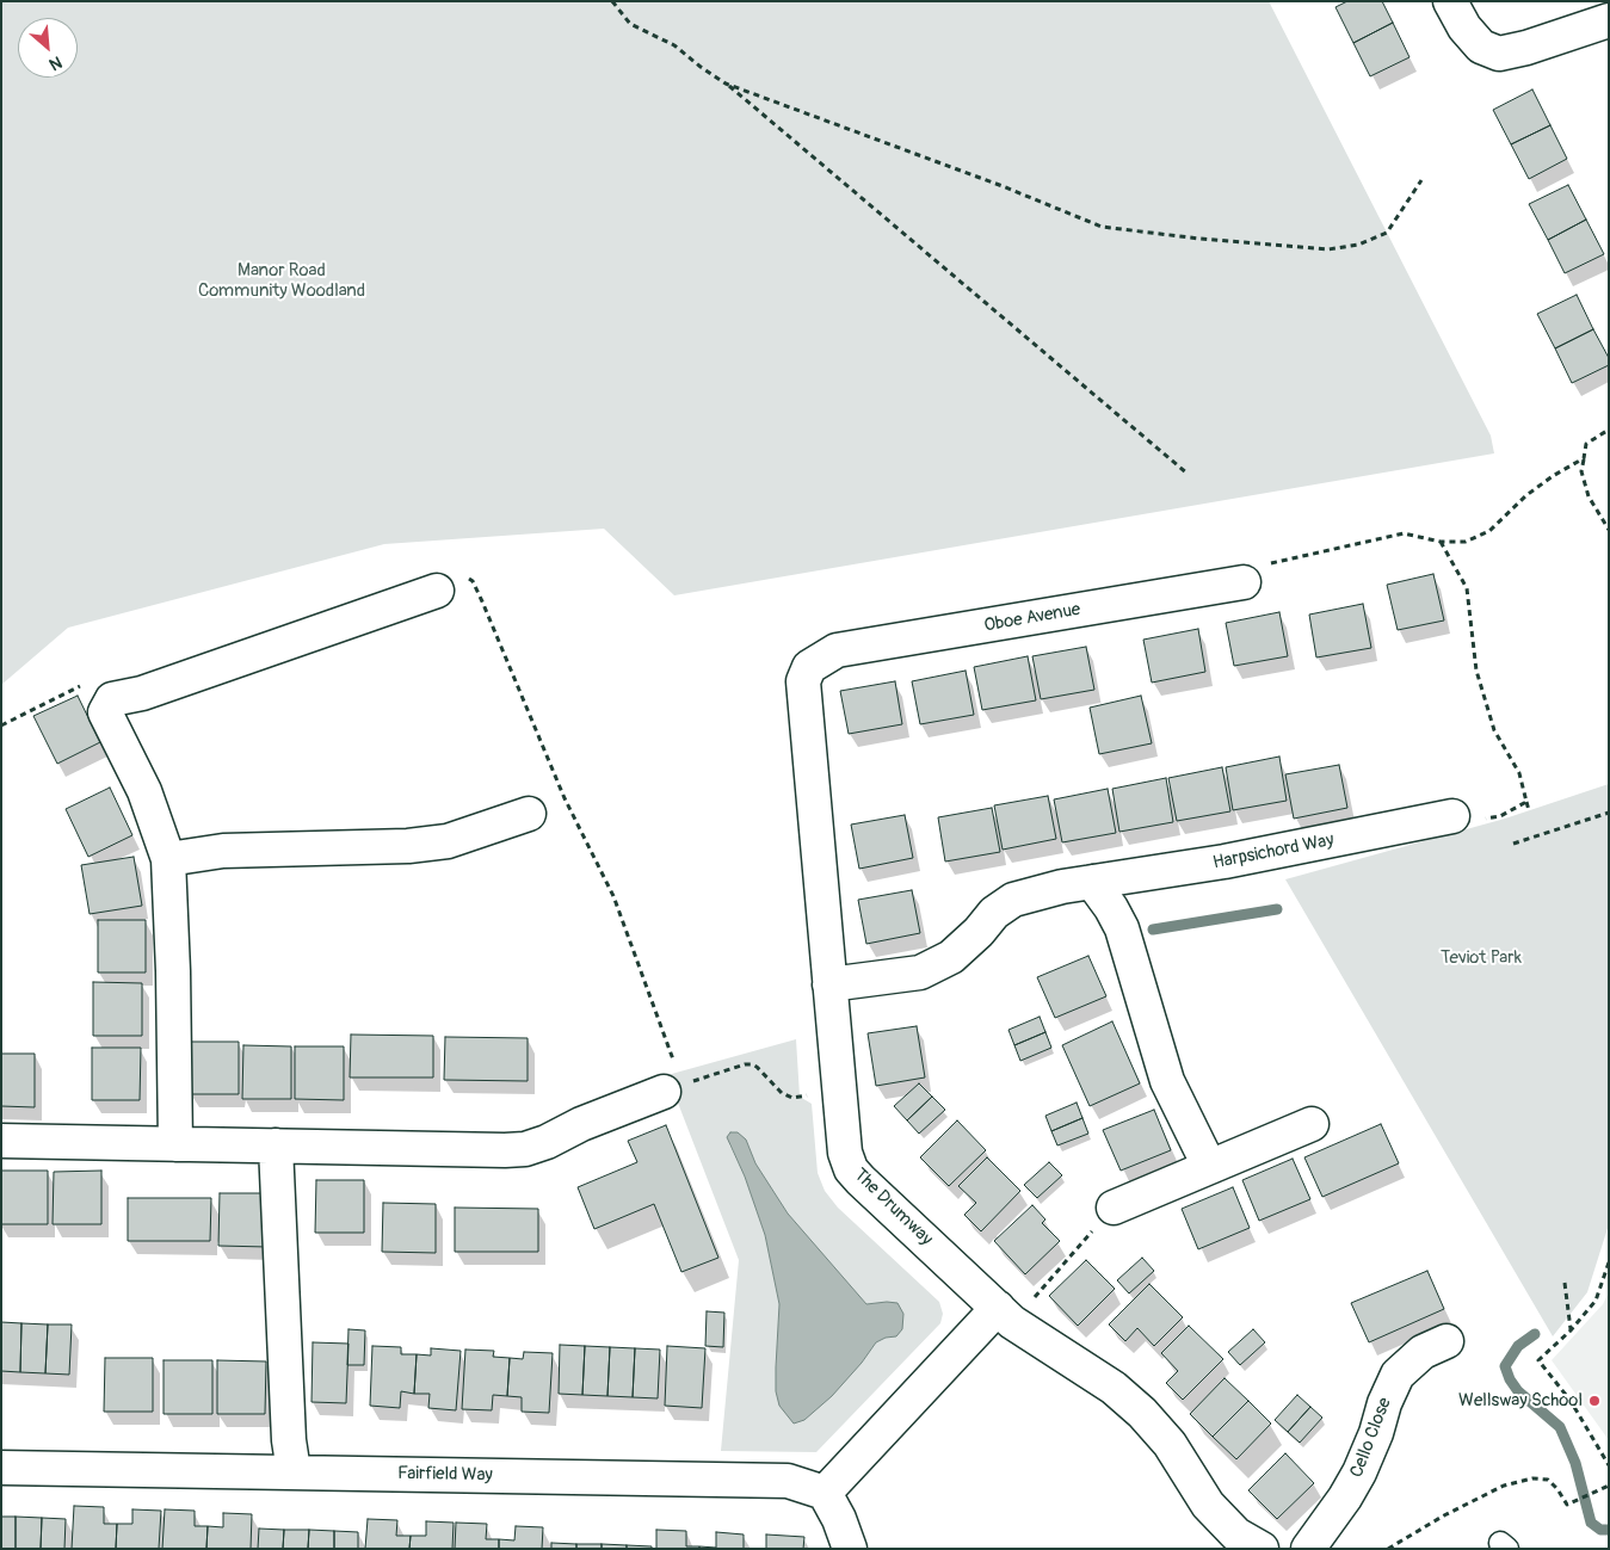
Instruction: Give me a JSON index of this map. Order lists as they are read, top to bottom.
{
  "streets": {
    "street": [
      "Oboe Avenue",
      "Harpsichord Way",
      "The Drumway",
      "Cello Close",
      "Fairfield Way"
    ]
  },
  "crossings": [
    ["Oboe Avenue", "The Drumway"],
    ["Harpsichord Way", "The Drumway"]
  ],
  "parks": ["Manor Road Community Woodland", "Teviot Park"],
  "places": ["Wellsway School"],
  "north": "bottom right"
}
